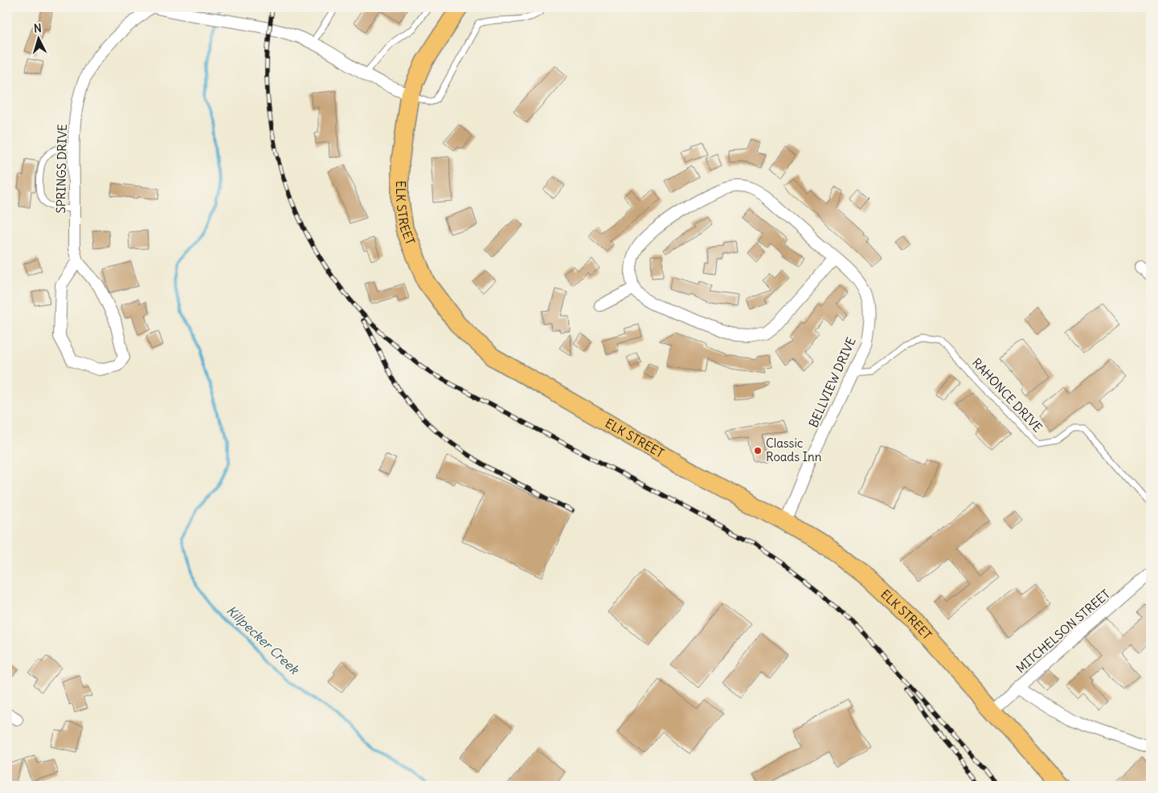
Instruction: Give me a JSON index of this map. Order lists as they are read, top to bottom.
{
  "streets": {
    "main road": ["ELK STREET"],
    "street": ["SPRINGS DRIVE", "BELLVIEW DRIVE", "MITCHELSON STREET"],
    "lane": ["RAHONCE DRIVE"]
  },
  "crossings": [
    ["SPRINGS DRIVE", "ELK STREET"],
    ["ELK STREET", "BELLVIEW DRIVE"],
    ["ELK STREET", "MITCHELSON STREET"],
    ["BELLVIEW DRIVE", "RAHONCE DRIVE"]
  ],
  "water": ["Killpecker Creek"],
  "places": ["Classic Roads Inn"],
  "north": "top"
}
